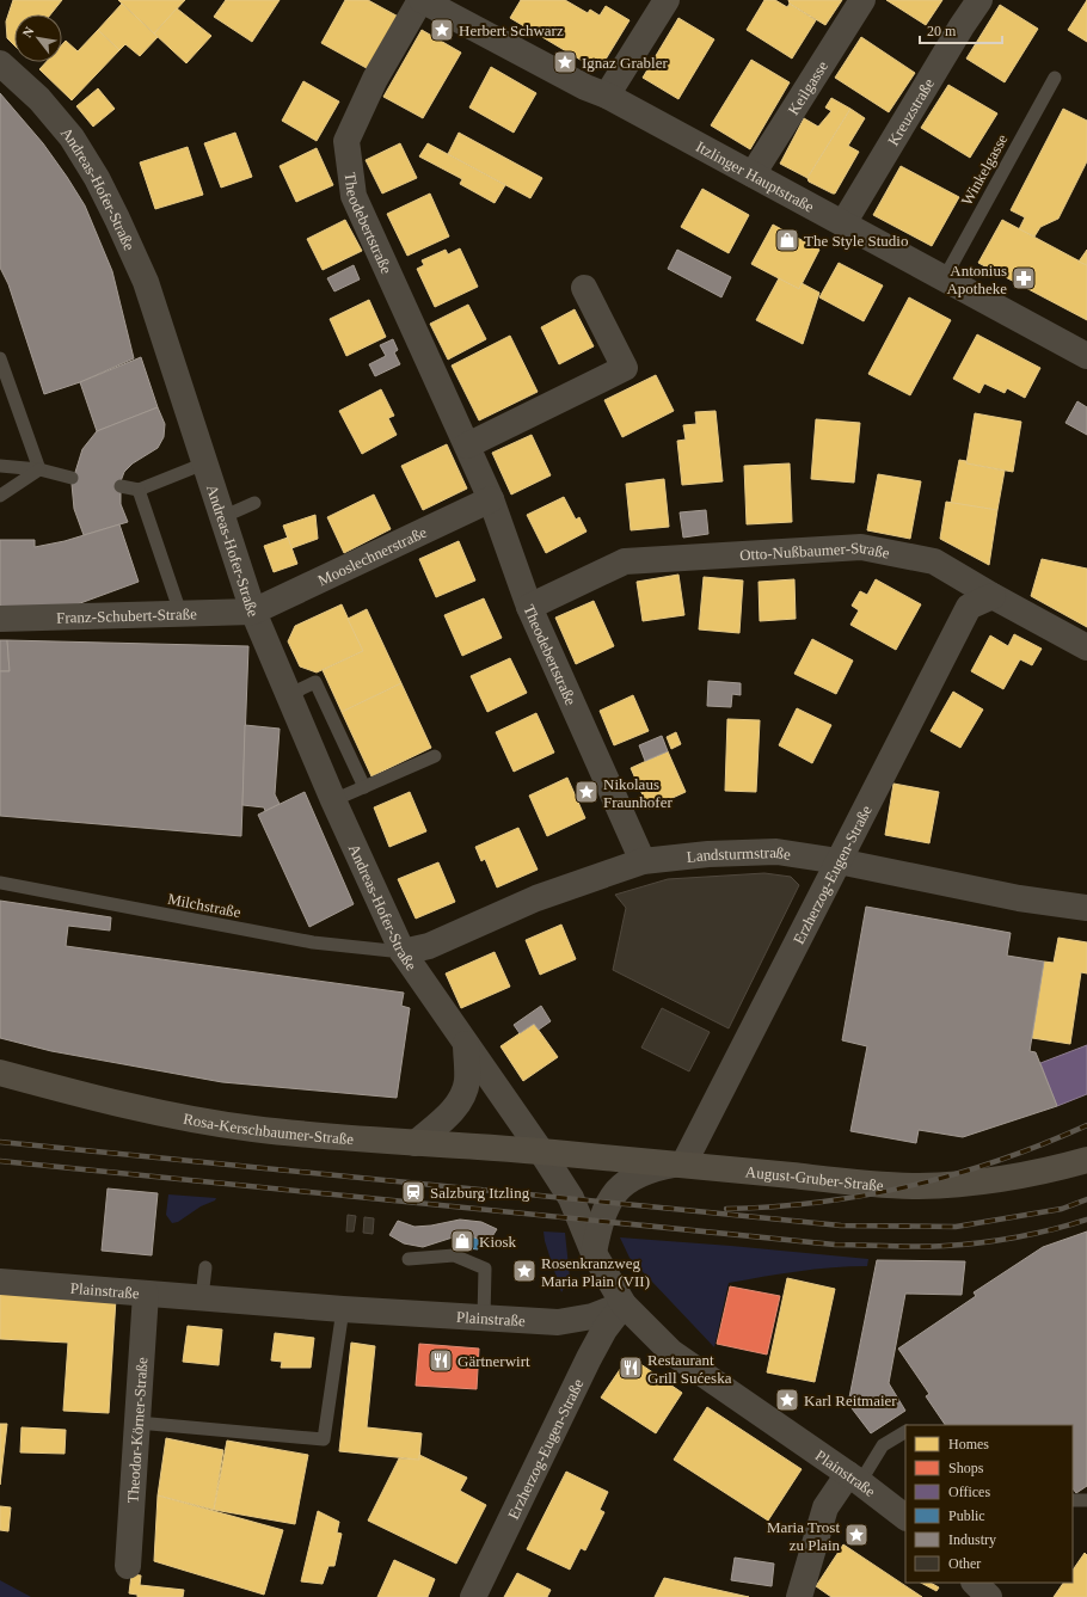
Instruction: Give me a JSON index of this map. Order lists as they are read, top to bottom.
{
  "streets": {
    "main road": ["Rosa-Kerschbaumer-Straße", "August-Gruber-Straße"],
    "street": [
      "Keilgasse",
      "Kreuzstraße",
      "Itzlinger Hauptstraße",
      "Andreas-Hofer-Straße",
      "Theodebertstraße",
      "Otto-Nußbaumer-Straße",
      "Mooslechnerstraße",
      "Franz-Schubert-Straße",
      "Landsturmstraße",
      "Erzherzog-Eugen-Straße",
      "Plainstraße",
      "Theodor-Körner-Straße"
    ],
    "lane": ["Winkelgasse", "Milchstraße"]
  },
  "crossings": [
    ["Keilgasse", "Itzlinger Hauptstraße"],
    ["Kreuzstraße", "Itzlinger Hauptstraße"],
    ["Winkelgasse", "Itzlinger Hauptstraße"],
    ["Itzlinger Hauptstraße", "Theodebertstraße"],
    ["Andreas-Hofer-Straße", "Mooslechnerstraße"],
    ["Andreas-Hofer-Straße", "Franz-Schubert-Straße"],
    ["Andreas-Hofer-Straße", "Landsturmstraße"],
    ["Andreas-Hofer-Straße", "Erzherzog-Eugen-Straße"],
    ["Andreas-Hofer-Straße", "Milchstraße"],
    ["Andreas-Hofer-Straße", "Rosa-Kerschbaumer-Straße"],
    ["Andreas-Hofer-Straße", "August-Gruber-Straße"],
    ["Andreas-Hofer-Straße", "Plainstraße"],
    ["Theodebertstraße", "Otto-Nußbaumer-Straße"],
    ["Theodebertstraße", "Mooslechnerstraße"],
    ["Theodebertstraße", "Landsturmstraße"],
    ["Otto-Nußbaumer-Straße", "Erzherzog-Eugen-Straße"],
    ["Mooslechnerstraße", "Franz-Schubert-Straße"],
    ["Landsturmstraße", "Erzherzog-Eugen-Straße"],
    ["Landsturmstraße", "Milchstraße"],
    ["Erzherzog-Eugen-Straße", "August-Gruber-Straße"],
    ["Erzherzog-Eugen-Straße", "Plainstraße"],
    ["Rosa-Kerschbaumer-Straße", "August-Gruber-Straße"],
    ["Plainstraße", "Theodor-Körner-Straße"]
  ],
  "places": {
    "place": [
      "Herbert Schwarz",
      "Ignaz Grabler",
      "Nikolaus Fraunhofer",
      "Rosenkranzweg Maria Plain (VII)",
      "Karl Reitmaier",
      "Maria Trost zu Plain"
    ],
    "shop": ["The Style Studio", "Kiosk"],
    "pharmacy": ["Antonius Apotheke"],
    "station": ["Salzburg Itzling"],
    "restaurant": ["Gärtnerwirt", "Restaurant Grill Sućeska"]
  },
  "legend": [
    "Homes",
    "Shops",
    "Offices",
    "Public",
    "Industry",
    "Other"
  ],
  "scale_bar": "20 m",
  "north": "top left"
}
